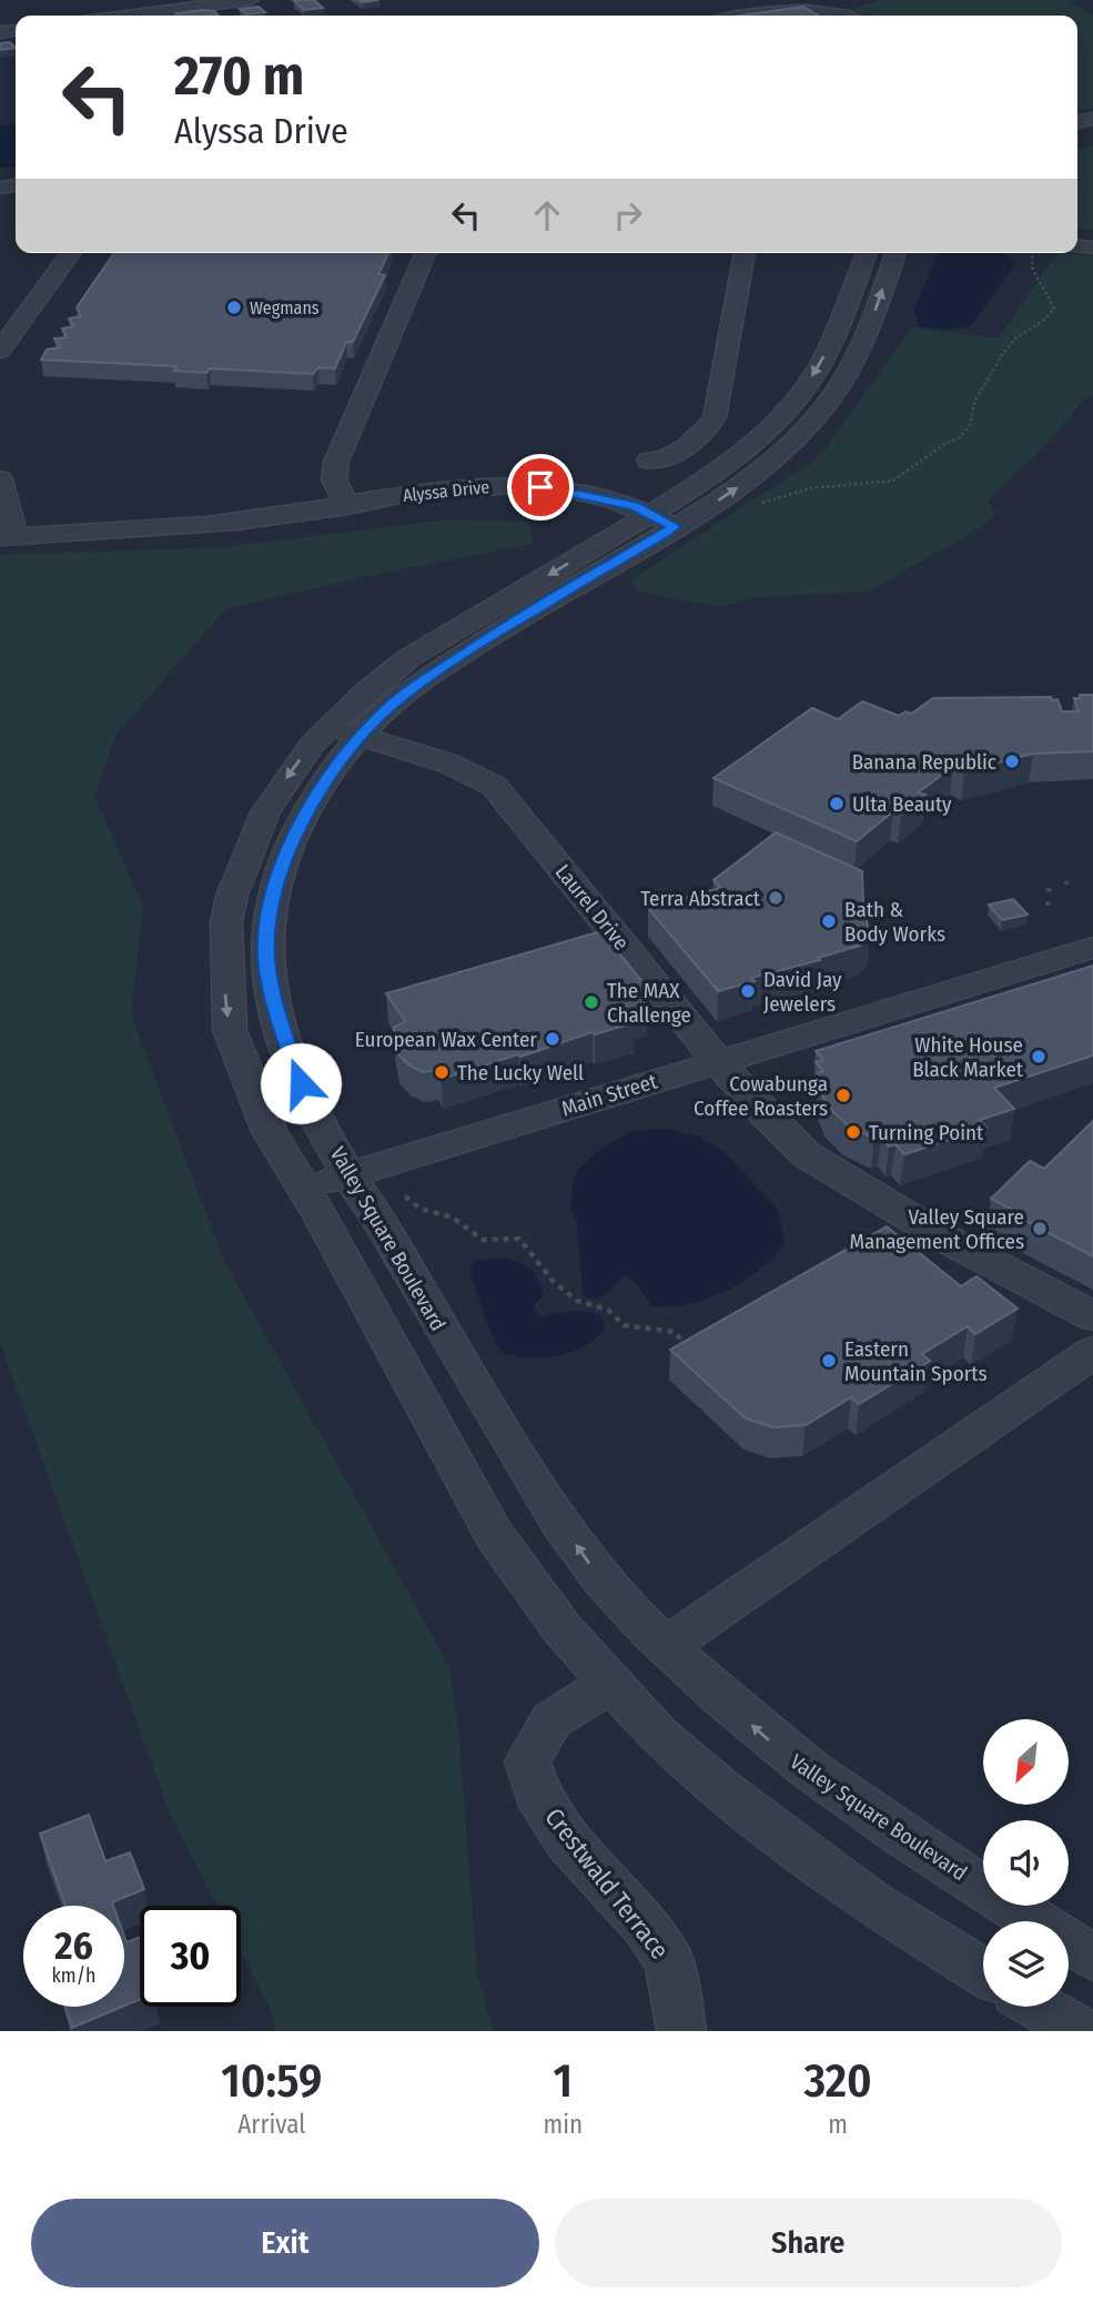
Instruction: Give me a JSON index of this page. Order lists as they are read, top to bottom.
{
  "streets": {
    "street": [
      "Alyssa Drive",
      "Laurel Drive",
      "Main Street",
      "Valley Square Boulevard",
      "Crestwald Terrace"
    ]
  },
  "crossings": [
    ["Alyssa Drive", "Valley Square Boulevard"],
    ["Laurel Drive", "Main Street"],
    ["Laurel Drive", "Valley Square Boulevard"],
    ["Main Street", "Valley Square Boulevard"],
    ["Valley Square Boulevard", "Crestwald Terrace"]
  ],
  "places": [
    "Wegmans",
    "Banana Republic",
    "Ulta Beauty",
    "Terra Abstract",
    "Bath & Body Works",
    "David Jay Jewelers",
    "The MAX Challenge",
    "European Wax Center",
    "White House Black Market",
    "The Lucky Well",
    "Cowabunga Coffee Roasters",
    "Turning Point",
    "Valley Square Management Offices",
    "Eastern Mountain Sports"
  ],
  "north": "bottom left",
  "page": {
    "turn": ["270 m", "Alyssa Drive"],
    "speed": "26 km/h",
    "limit": "30",
    "eta": [
      "10:59",
      "Arrival",
      "1",
      "min",
      "320",
      "m"
    ],
    "buttons": ["Exit", "Share"]
  }
}
